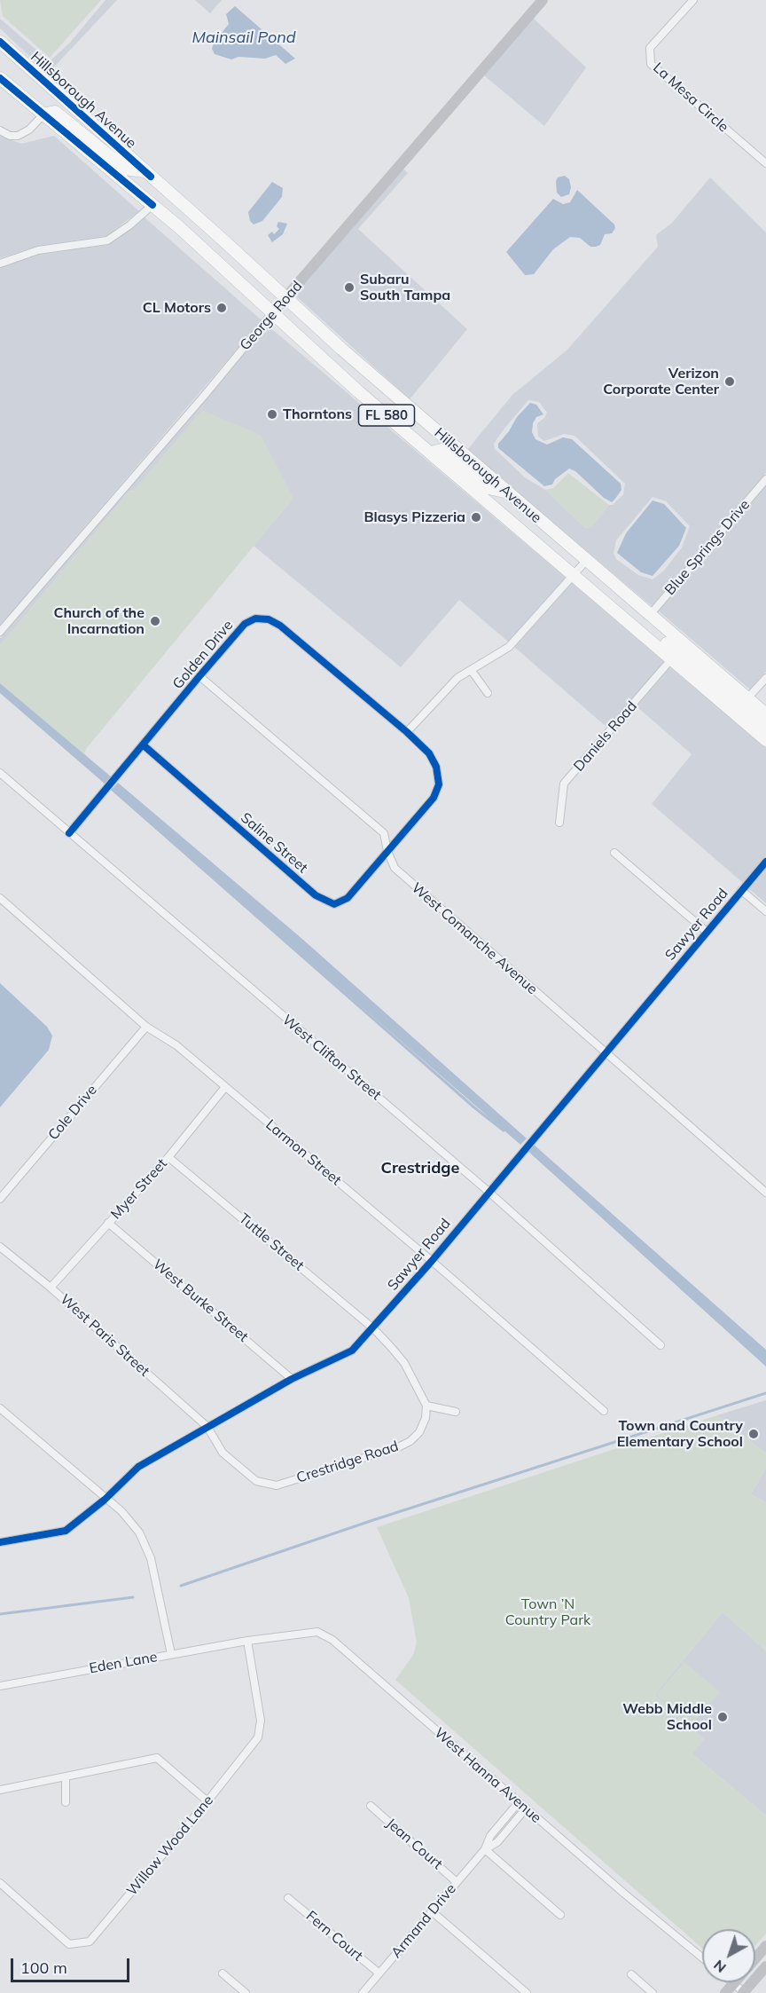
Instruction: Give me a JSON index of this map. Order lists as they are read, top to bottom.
{
  "streets": {
    "main road": ["Hillsborough Avenue", "FL 580"],
    "street": [
      "La Mesa Circle",
      "George Road",
      "Blue Springs Drive",
      "Golden Drive",
      "Daniels Road",
      "Saline Street",
      "Sawyer Road",
      "West Comanche Avenue",
      "West Clifton Street",
      "Cole Drive",
      "Larmon Street",
      "Myer Street",
      "Tuttle Street",
      "West Burke Street",
      "West Paris Street",
      "Crestridge Road",
      "Eden Lane",
      "West Hanna Avenue",
      "Jean Court",
      "Willow Wood Lane",
      "Armand Drive",
      "Fern Court"
    ]
  },
  "crossings": [
    ["Hillsborough Avenue", "George Road"],
    ["Hillsborough Avenue", "Blue Springs Drive"],
    ["Hillsborough Avenue", "Daniels Road"],
    ["Golden Drive", "Saline Street"],
    ["Golden Drive", "West Comanche Avenue"],
    ["Golden Drive", "West Clifton Street"],
    ["Saline Street", "West Comanche Avenue"],
    ["Sawyer Road", "West Comanche Avenue"],
    ["Sawyer Road", "West Clifton Street"],
    ["Sawyer Road", "Larmon Street"],
    ["Sawyer Road", "Tuttle Street"],
    ["Sawyer Road", "West Burke Street"],
    ["Sawyer Road", "West Paris Street"],
    ["Sawyer Road", "Crestridge Road"],
    ["Cole Drive", "Larmon Street"],
    ["Larmon Street", "Myer Street"],
    ["Myer Street", "Tuttle Street"],
    ["Myer Street", "West Burke Street"],
    ["Myer Street", "West Paris Street"],
    ["West Paris Street", "Crestridge Road"],
    ["Eden Lane", "West Hanna Avenue"],
    ["Eden Lane", "Willow Wood Lane"],
    ["West Hanna Avenue", "Willow Wood Lane"],
    ["West Hanna Avenue", "Armand Drive"],
    ["Jean Court", "Armand Drive"],
    ["Armand Drive", "Fern Court"]
  ],
  "districts": ["Crestridge"],
  "water": ["Mainsail Pond"],
  "parks": ["Town ’N Country Park"],
  "places": [
    "Subaru South Tampa",
    "CL Motors",
    "Verizon Corporate Center",
    "Thorntons",
    "Blasys Pizzeria",
    "Church of the Incarnation",
    "Town and Country Elementary School",
    "Webb Middle School"
  ],
  "scale_bar": "100 m",
  "north": "bottom left"
}
